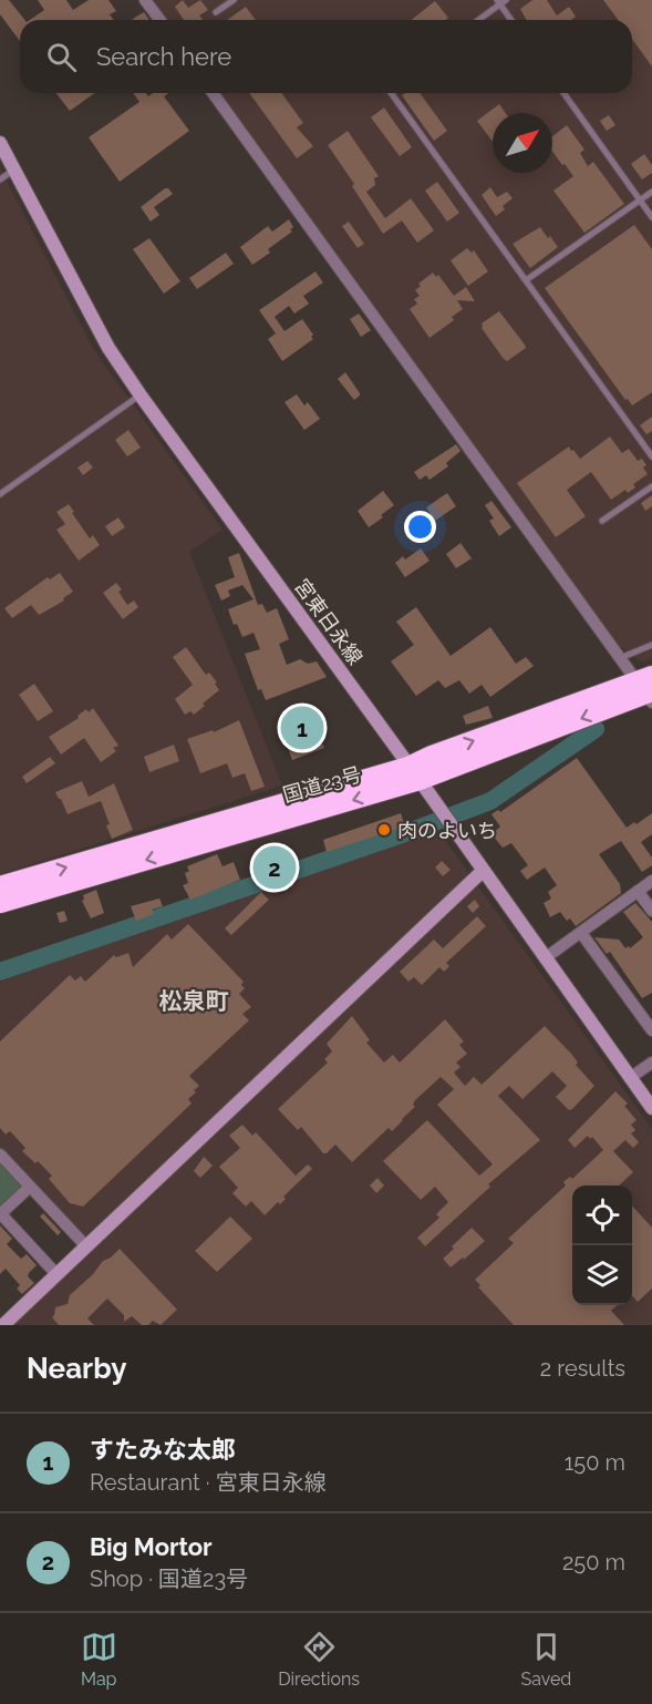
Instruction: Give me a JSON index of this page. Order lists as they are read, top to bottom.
{
  "streets": {
    "highway": ["国道23号"],
    "main road": ["宮東日永線"]
  },
  "crossings": [
    ["宮東日永線", "国道23号"]
  ],
  "districts": ["松泉町"],
  "places": ["肉のよいち"],
  "north": "top right",
  "page": {
    "search": "Search here",
    "pins": ["1", "2"],
    "heading": ["Nearby", "2 results"],
    "list": [
      {
        "mark": "1",
        "name": "すたみな太郎",
        "note": "Restaurant · 宮東日永線",
        "value": "150 m"
      },
      {
        "mark": "2",
        "name": "Big Mortor",
        "note": "Shop · 国道23号",
        "value": "250 m"
      }
    ],
    "nav": ["Map", "Directions", "Saved"]
  }
}
